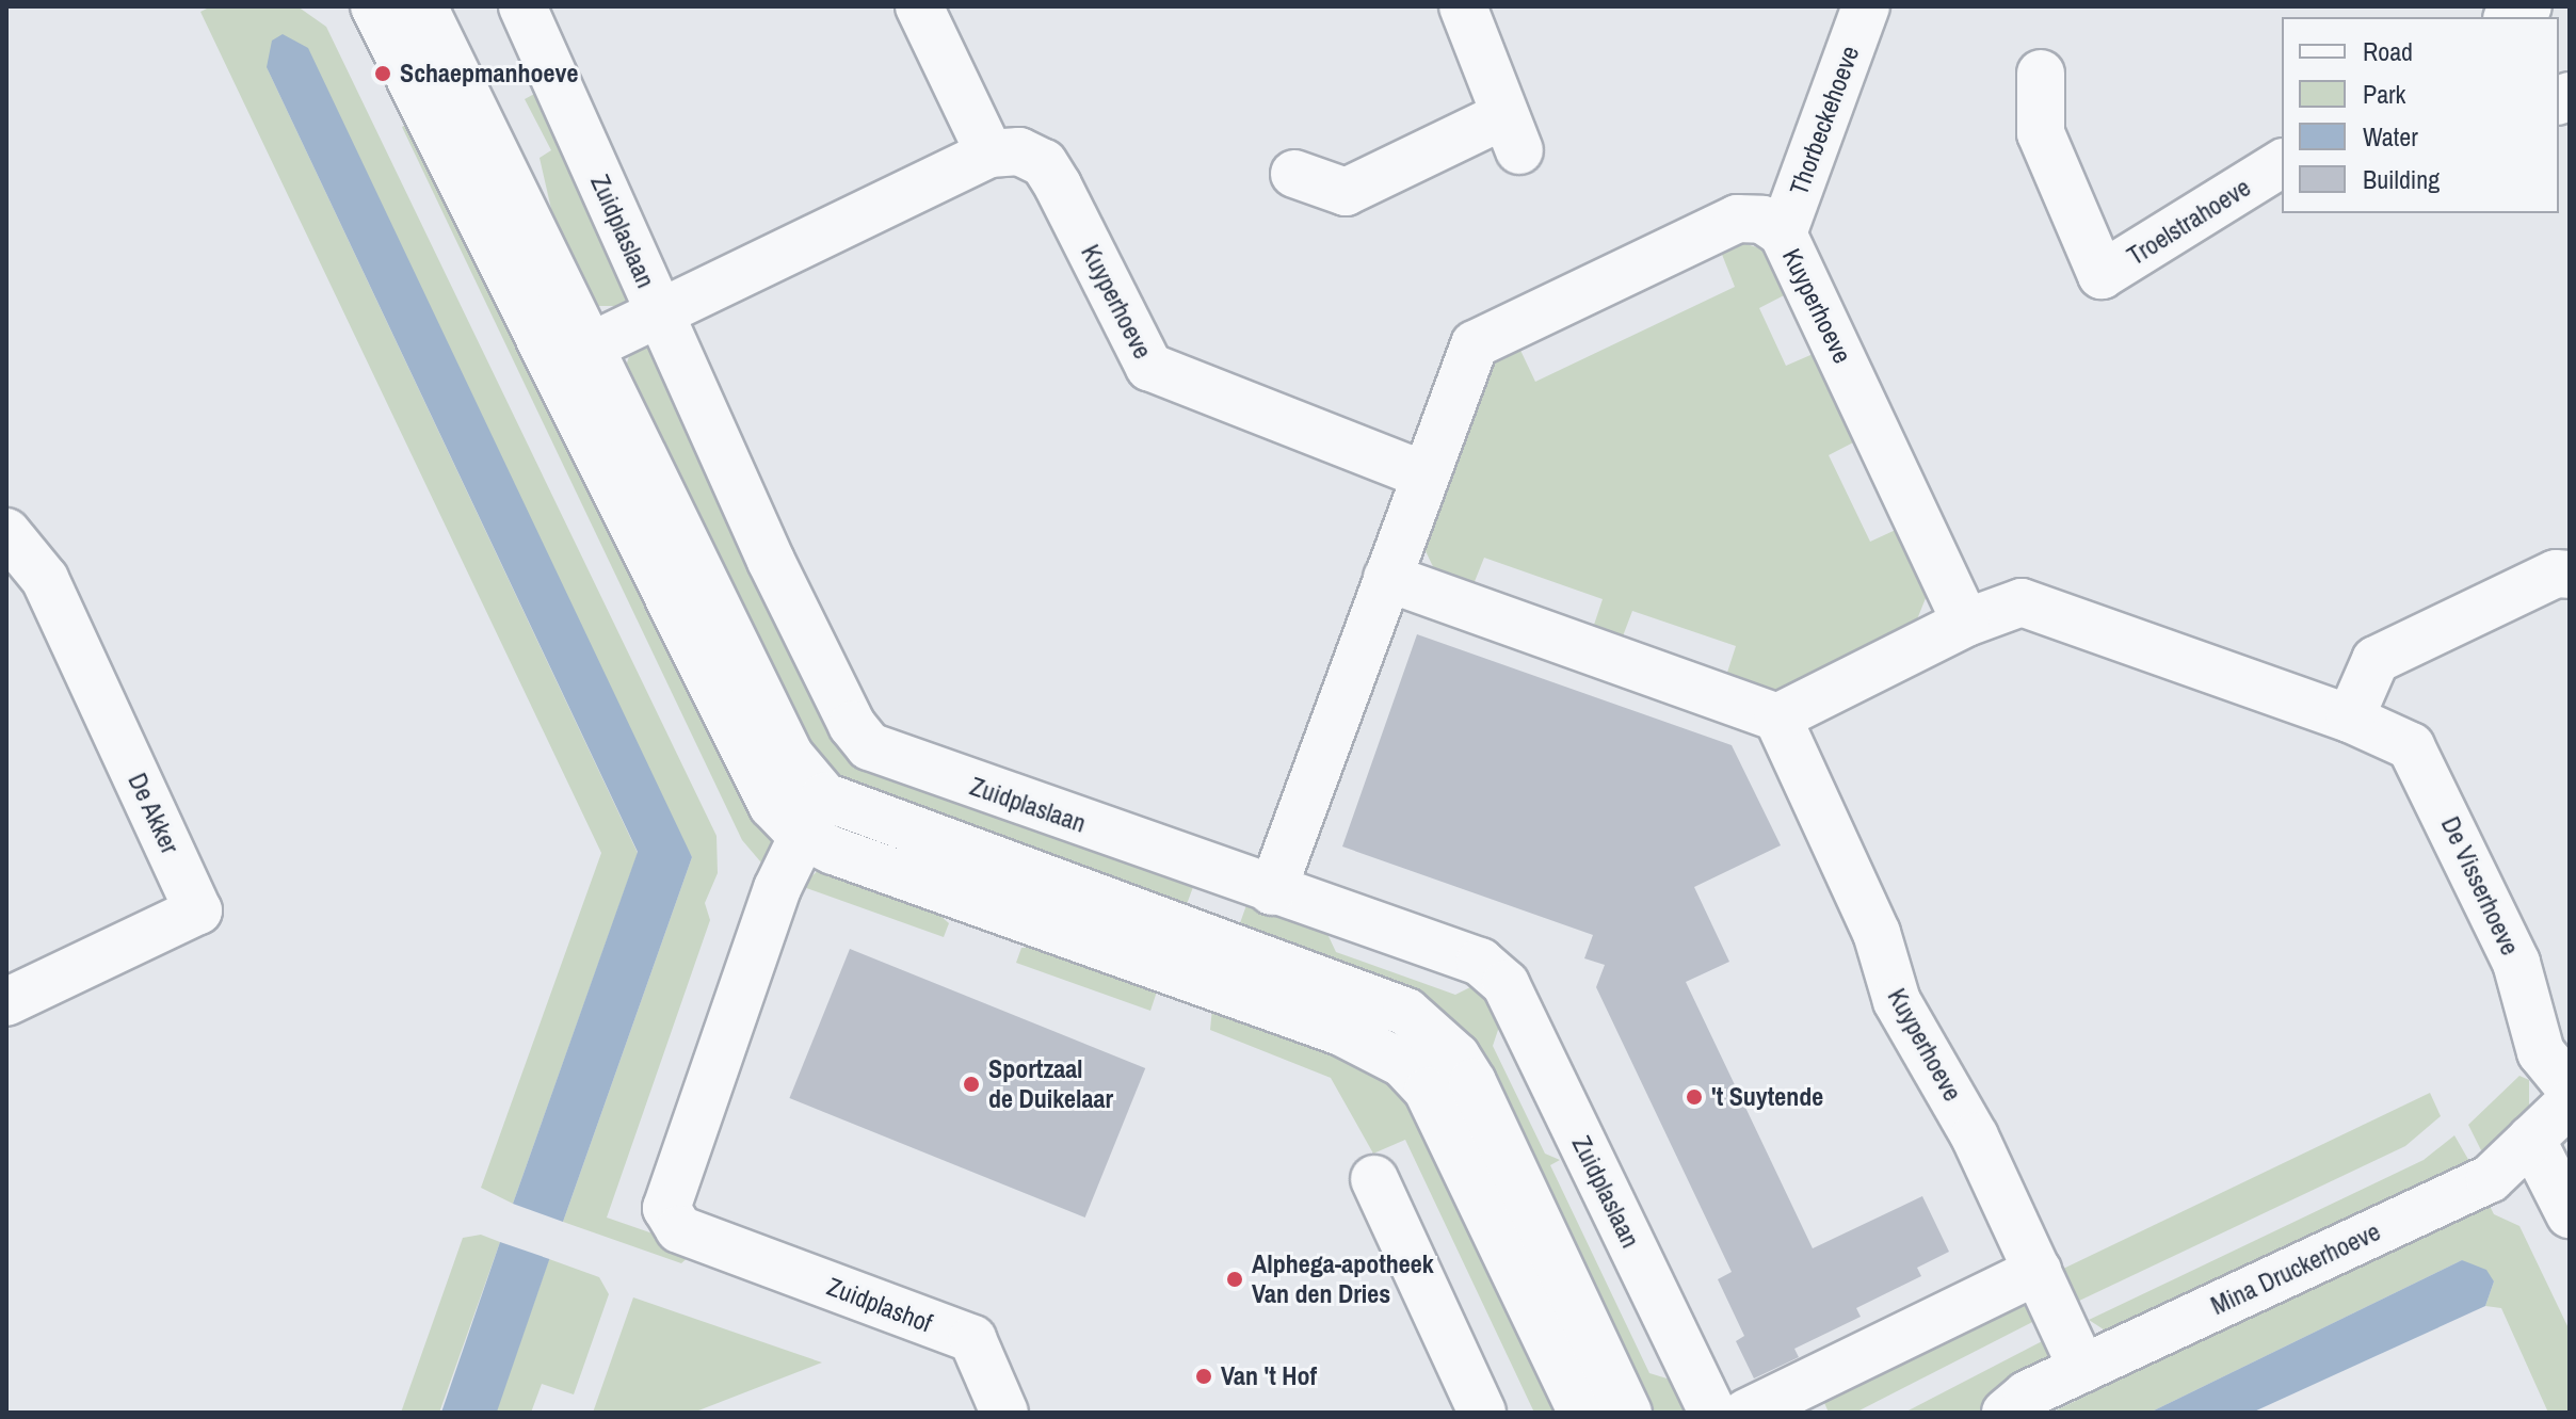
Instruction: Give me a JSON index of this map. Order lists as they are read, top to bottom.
{
  "streets": {
    "street": [
      "Thorbeckehoeve",
      "Troelstrahoeve",
      "Zuidplaslaan",
      "Kuyperhoeve",
      "De Akker",
      "De Visserhoeve",
      "Mina Druckerhoeve",
      "Zuidplashof"
    ]
  },
  "crossings": [
    ["Thorbeckehoeve", "Kuyperhoeve"],
    ["Zuidplaslaan", "Kuyperhoeve"],
    ["Kuyperhoeve", "De Visserhoeve"],
    ["Kuyperhoeve", "Mina Druckerhoeve"]
  ],
  "places": [
    "Schaepmanhoeve",
    "Sportzaal de Duikelaar",
    "'t Suytende",
    "Alphega-apotheek Van den Dries",
    "Van 't Hof"
  ],
  "legend": [
    "Road",
    "Park",
    "Water",
    "Building"
  ]
}
